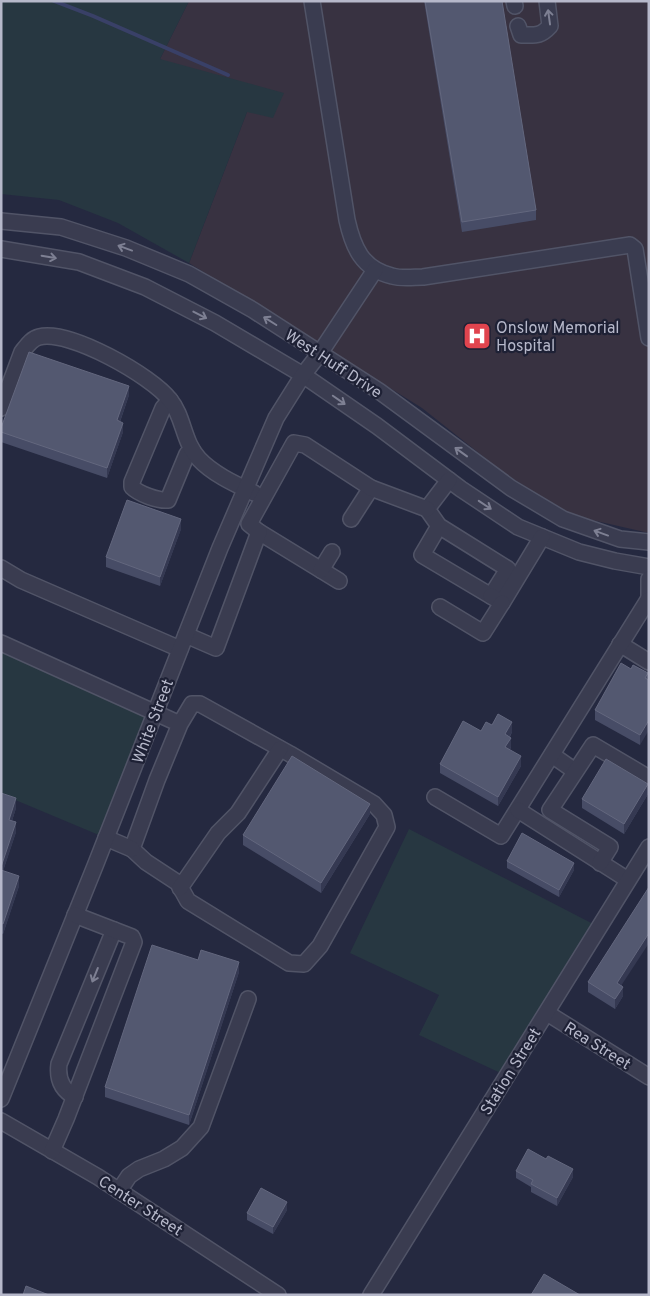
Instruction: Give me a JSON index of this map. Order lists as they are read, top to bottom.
{
  "streets": {
    "street": [
      "West Huff Drive",
      "White Street",
      "Rea Street",
      "Station Street",
      "Center Street"
    ]
  },
  "crossings": [
    ["West Huff Drive", "White Street"],
    ["Rea Street", "Station Street"]
  ],
  "places": {
    "hospital": ["Onslow Memorial Hospital"]
  }
}
